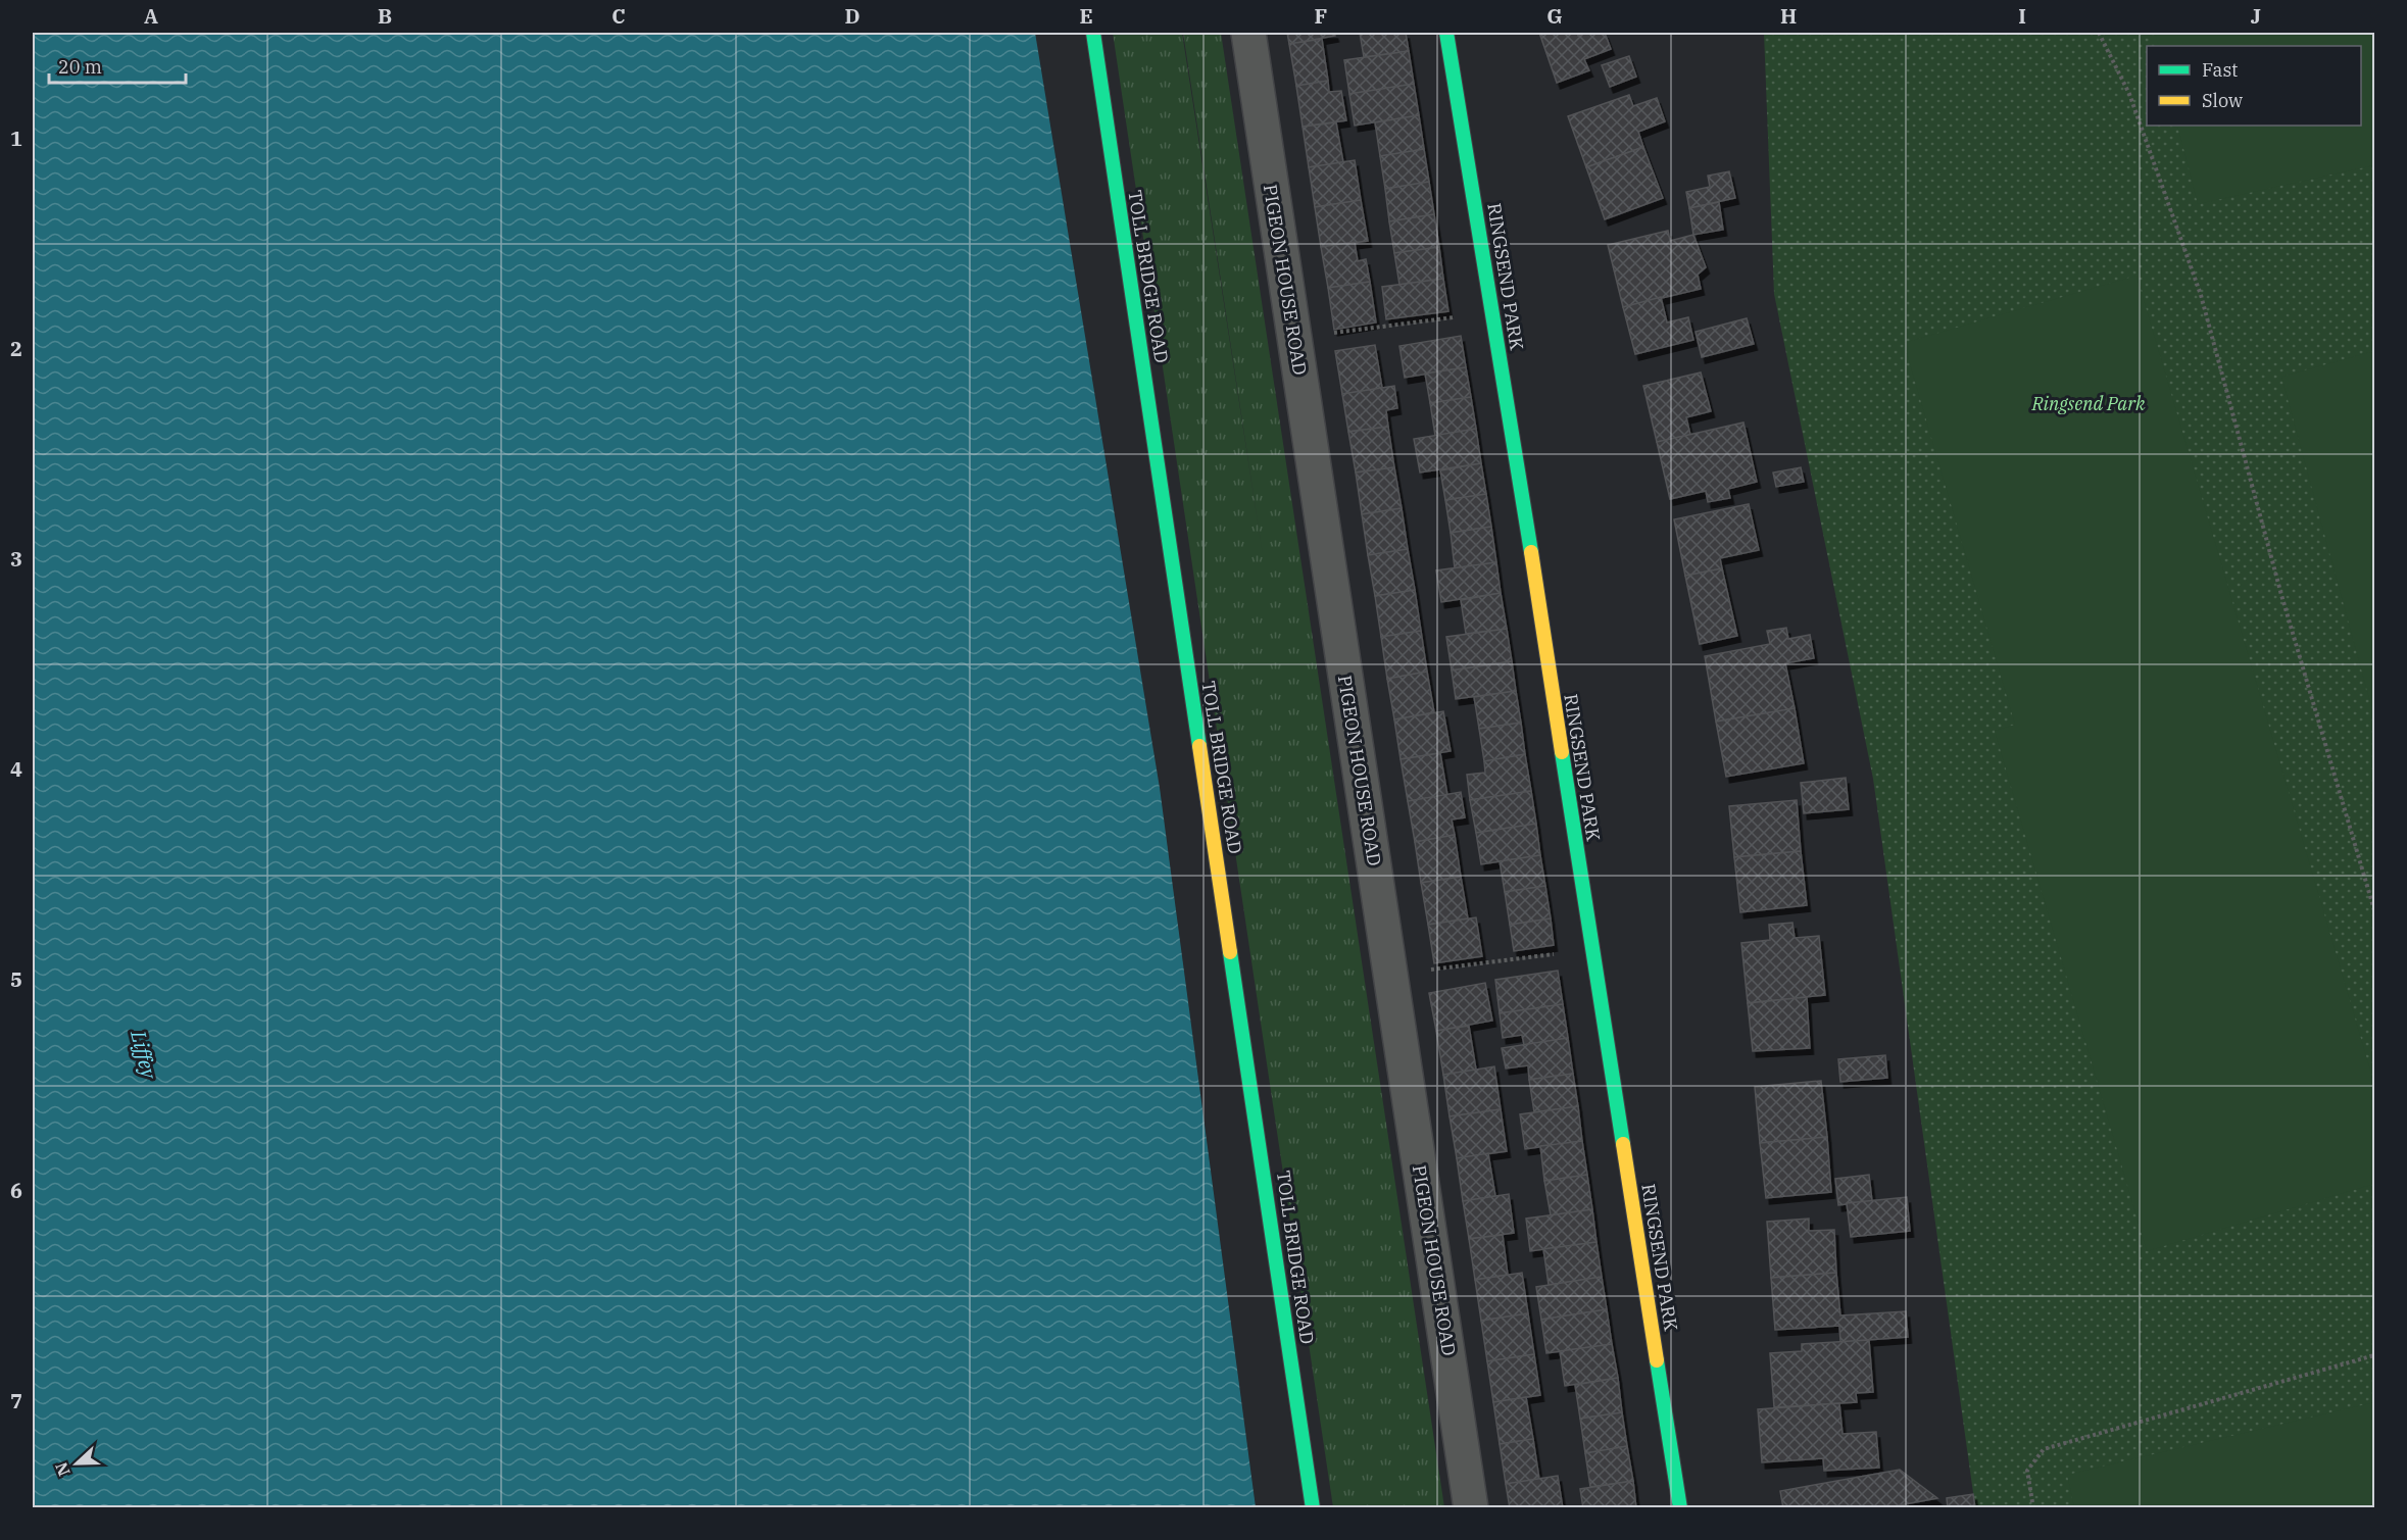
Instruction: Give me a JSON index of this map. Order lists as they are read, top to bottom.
{
  "streets": {
    "street": ["TOLL BRIDGE ROAD", "RINGSEND PARK", "PIGEON HOUSE ROAD"]
  },
  "water": ["Liffey"],
  "parks": ["Ringsend Park"],
  "legend": ["Fast", "Slow"],
  "scale_bar": "20 m",
  "north": "left",
  "grid": {
    "columns": [
      "A",
      "B",
      "C",
      "D",
      "E",
      "F",
      "G",
      "H",
      "I",
      "J"
    ],
    "rows": [
      "1",
      "2",
      "3",
      "4",
      "5",
      "6",
      "7"
    ]
  }
}
